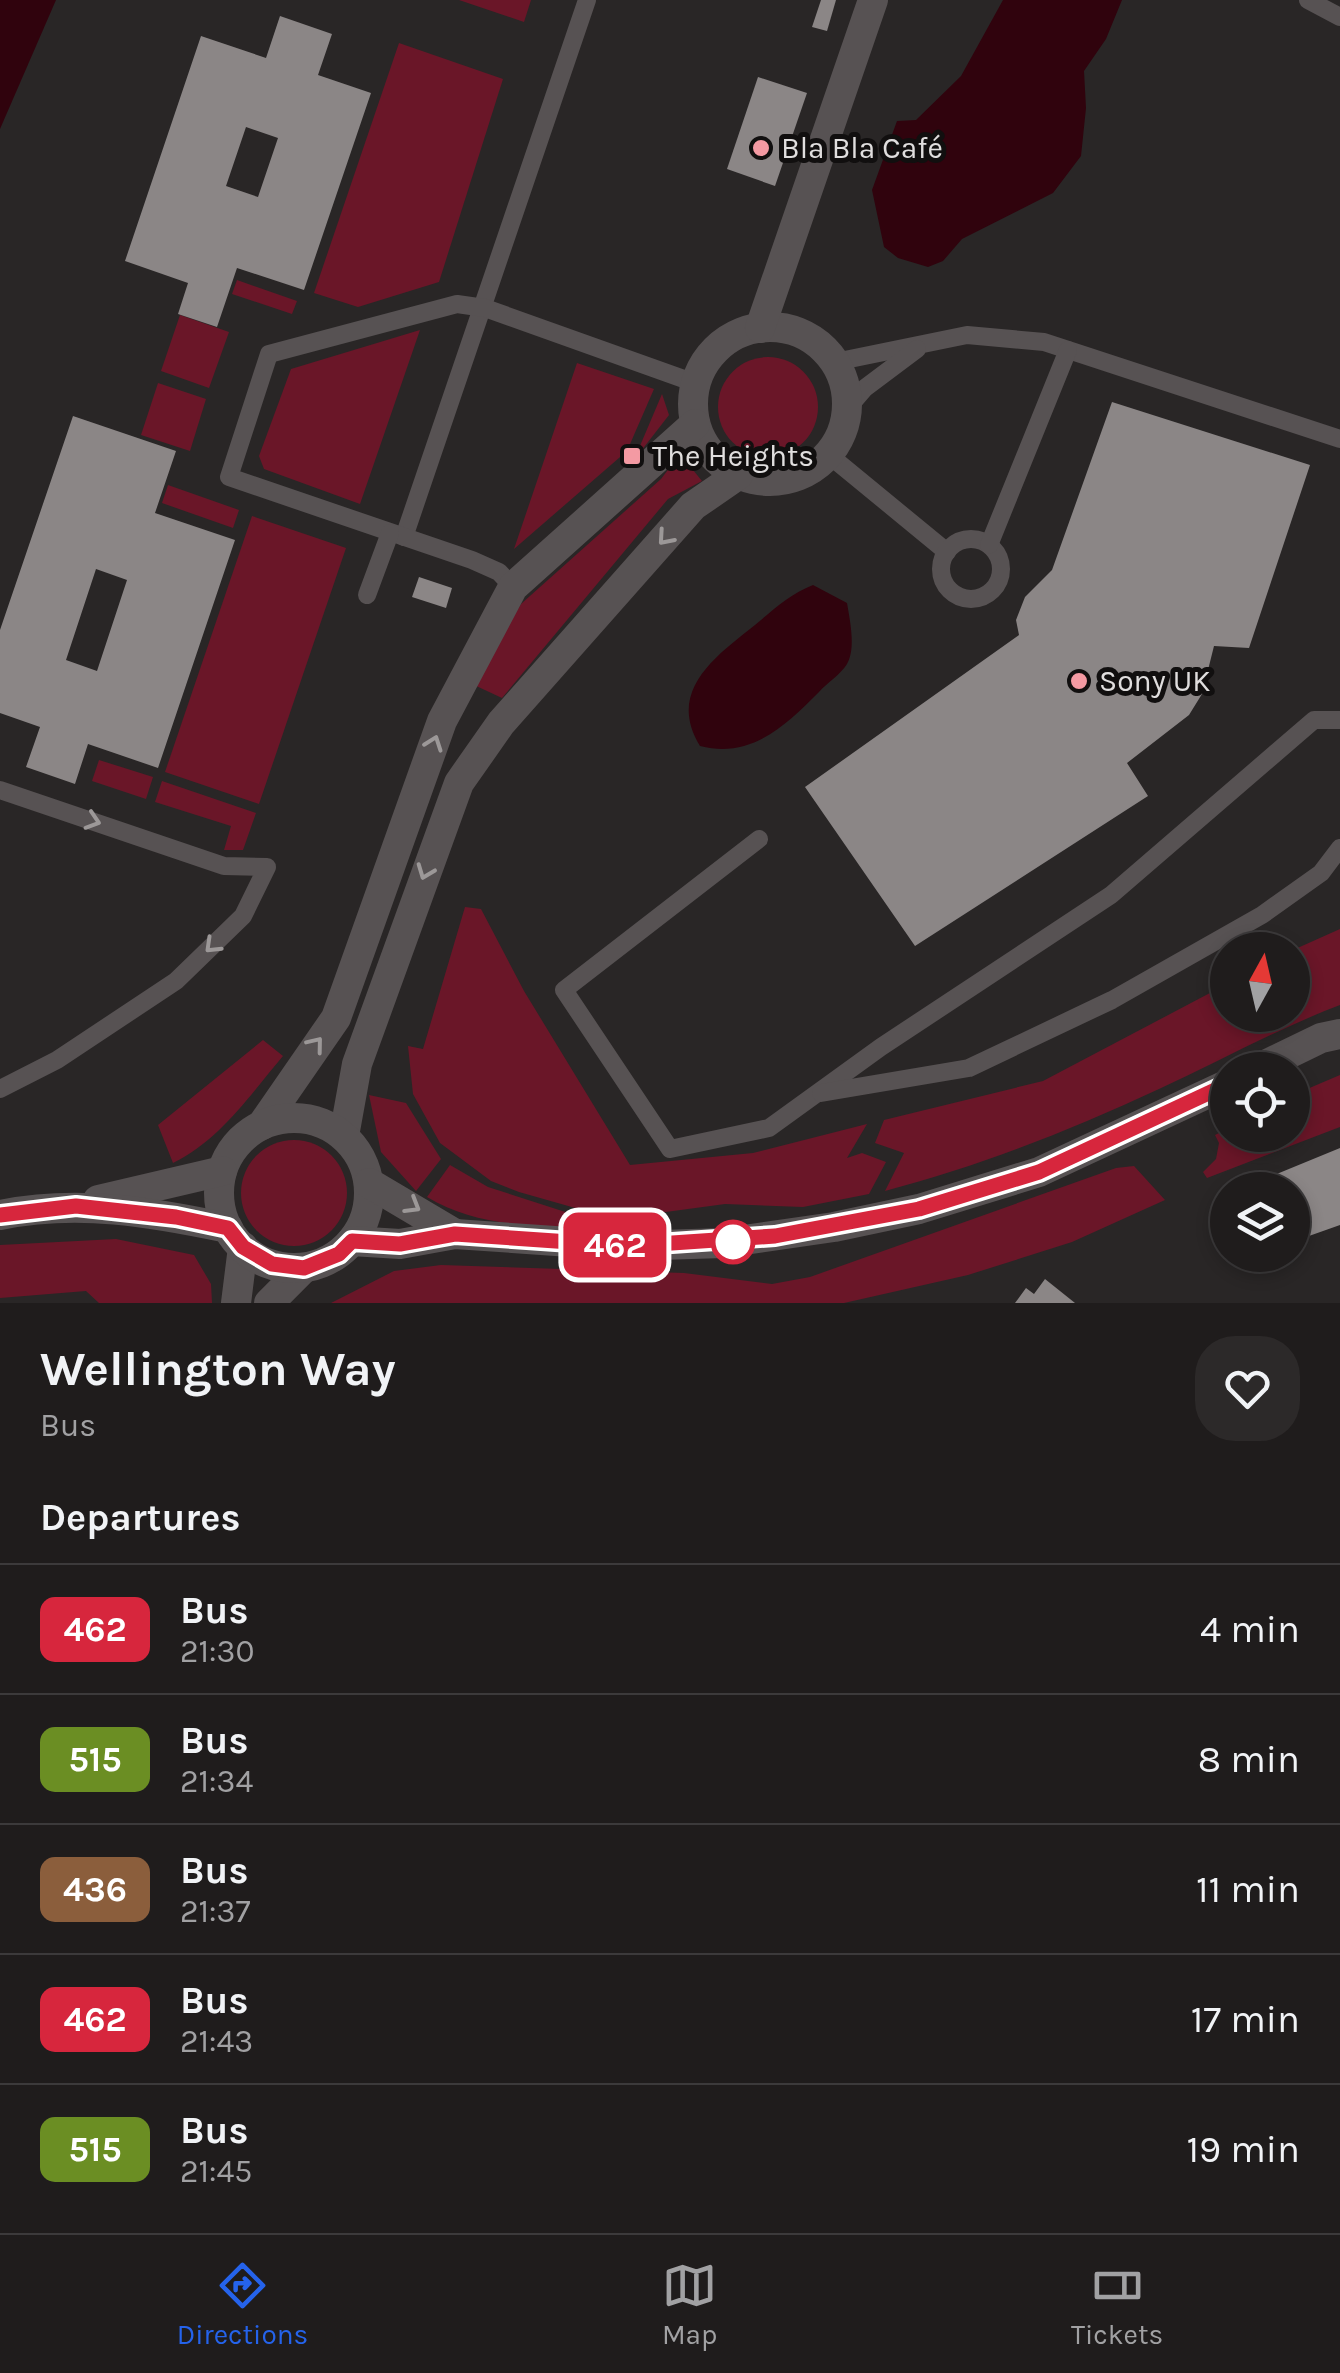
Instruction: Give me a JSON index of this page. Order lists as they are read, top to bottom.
{
  "places": {
    "other": ["Bla Bla Café", "Sony UK"],
    "transit": ["The Heights"]
  },
  "lines": ["bus line 462"],
  "north": "top",
  "page": {
    "on_map": "462",
    "heading": [
      ["Wellington Way", "Bus"],
      "Departures"
    ],
    "list": [
      {
        "mark": "462",
        "name": "Bus",
        "note": "21:30",
        "value": "4 min"
      },
      {
        "mark": "515",
        "name": "Bus",
        "note": "21:34",
        "value": "8 min"
      },
      {
        "mark": "436",
        "name": "Bus",
        "note": "21:37",
        "value": "11 min"
      },
      {
        "mark": "462",
        "name": "Bus",
        "note": "21:43",
        "value": "17 min"
      },
      {
        "mark": "515",
        "name": "Bus",
        "note": "21:45",
        "value": "19 min"
      }
    ],
    "tabs": ["Directions", "Map", "Tickets"]
  }
}
